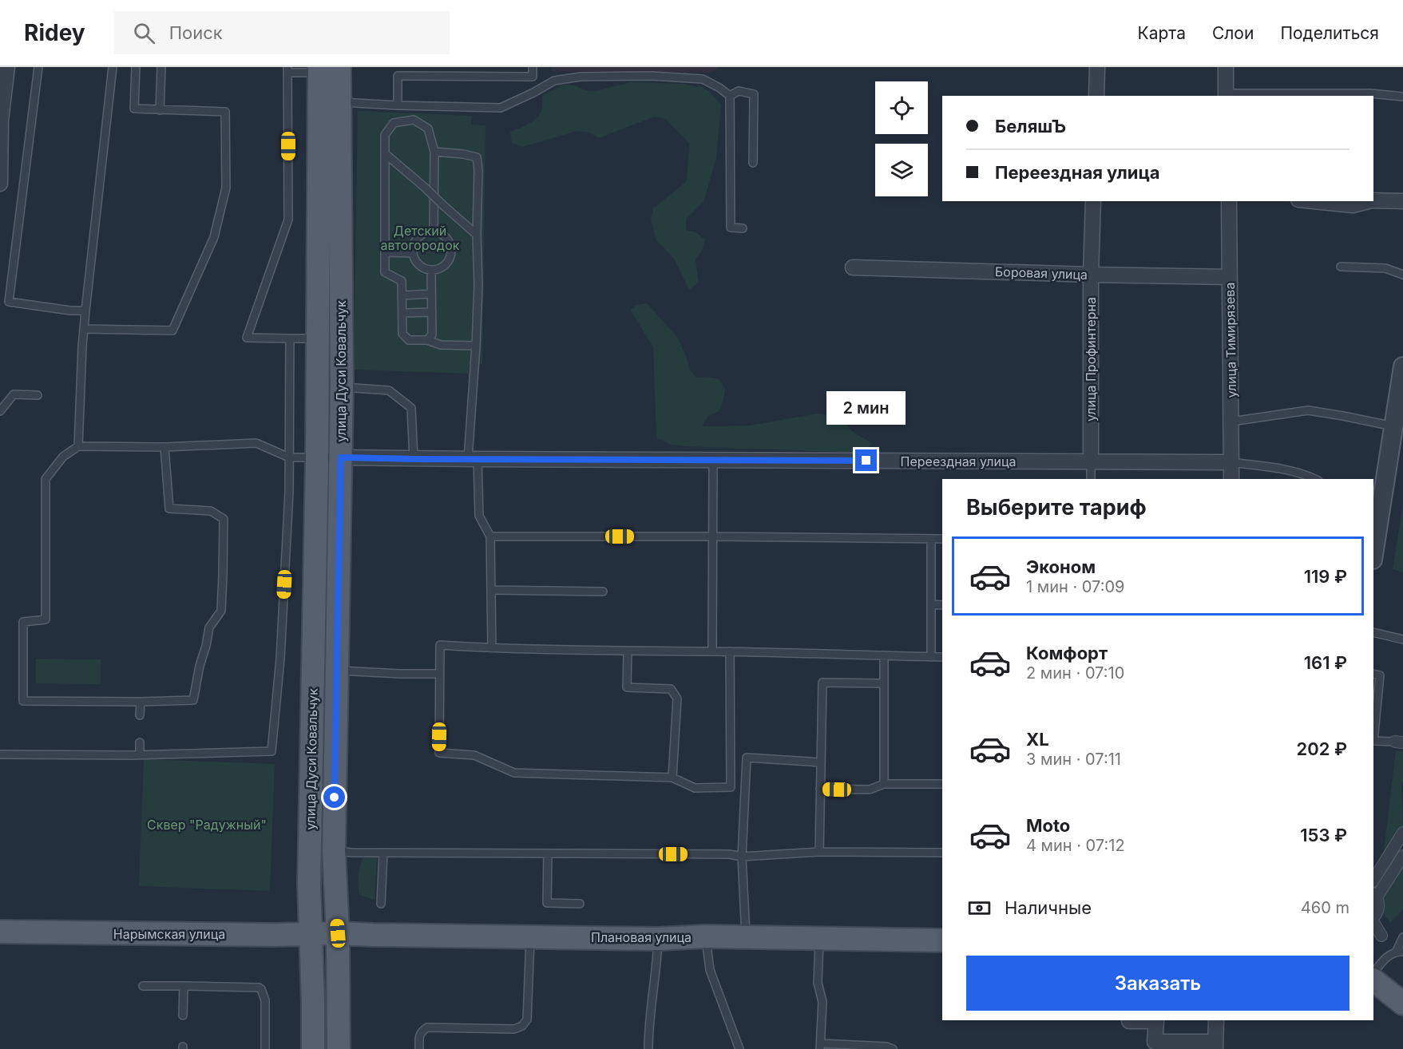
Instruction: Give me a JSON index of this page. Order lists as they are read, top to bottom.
{
  "streets": {
    "main road": ["улица Дуси Ковальчук", "Нарымская улица", "Плановая улица"],
    "street": [
      "Боровая улица",
      "улица Тимирязева",
      "улица Профинтерна",
      "Переездная улица"
    ]
  },
  "crossings": [
    ["Боровая улица", "улица Тимирязева"],
    ["Боровая улица", "улица Профинтерна"],
    ["улица Тимирязева", "Переездная улица"],
    ["улица Профинтерна", "Переездная улица"],
    ["улица Дуси Ковальчук", "Переездная улица"],
    ["улица Дуси Ковальчук", "Нарымская улица"],
    ["улица Дуси Ковальчук", "Плановая улица"],
    ["Нарымская улица", "Плановая улица"]
  ],
  "parks": ["Детский автогородок", "Сквер \"Радужный\""],
  "page": {
    "header": "Ridey",
    "search": "Поиск",
    "nav": ["Карта", "Слои", "Поделиться"],
    "banner": ["БеляшЪ", "Переездная улица"],
    "bubble": "2 мин",
    "heading": "Выберите тариф",
    "list": [
      {
        "name": "Эконом",
        "note": "1 мин · 07:09",
        "value": "119 ₽"
      },
      {
        "name": "Комфорт",
        "note": "2 мин · 07:10",
        "value": "161 ₽"
      },
      {
        "name": "XL",
        "note": "3 мин · 07:11",
        "value": "202 ₽"
      },
      {
        "name": "Moto",
        "note": "4 мин · 07:12",
        "value": "153 ₽"
      }
    ],
    "pay": ["Наличные", "460 m"],
    "buttons": "Заказать"
  }
}
